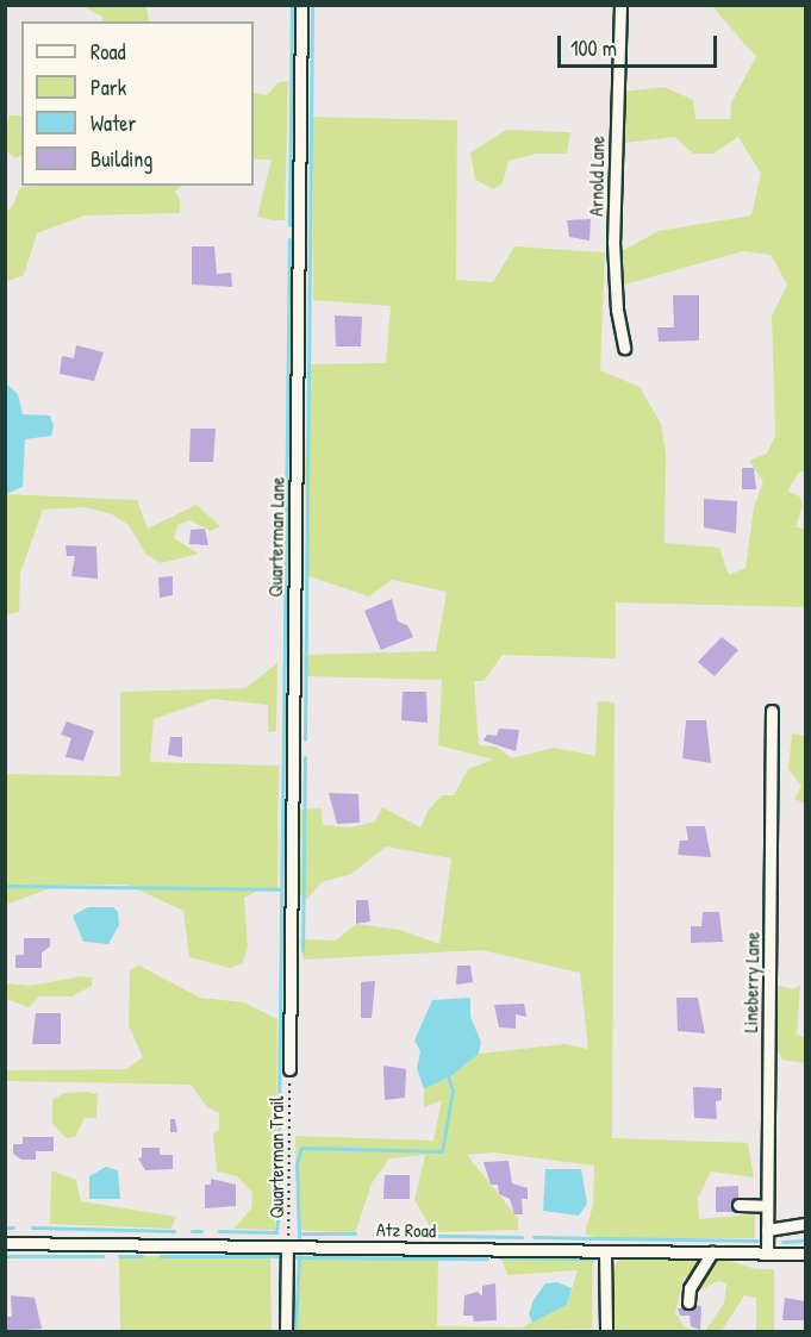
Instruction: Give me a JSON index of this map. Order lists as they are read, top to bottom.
{
  "streets": {
    "street": [
      "Arnold Lane",
      "Quarterman Lane",
      "Lineberry Lane",
      "Atz Road"
    ],
    "path": ["Quarterman Trail"]
  },
  "crossings": [
    ["Quarterman Lane", "Quarterman Trail"],
    ["Lineberry Lane", "Atz Road"],
    ["Quarterman Trail", "Atz Road"]
  ],
  "legend": [
    "Road",
    "Park",
    "Water",
    "Building"
  ],
  "scale_bar": "100 m"
}
